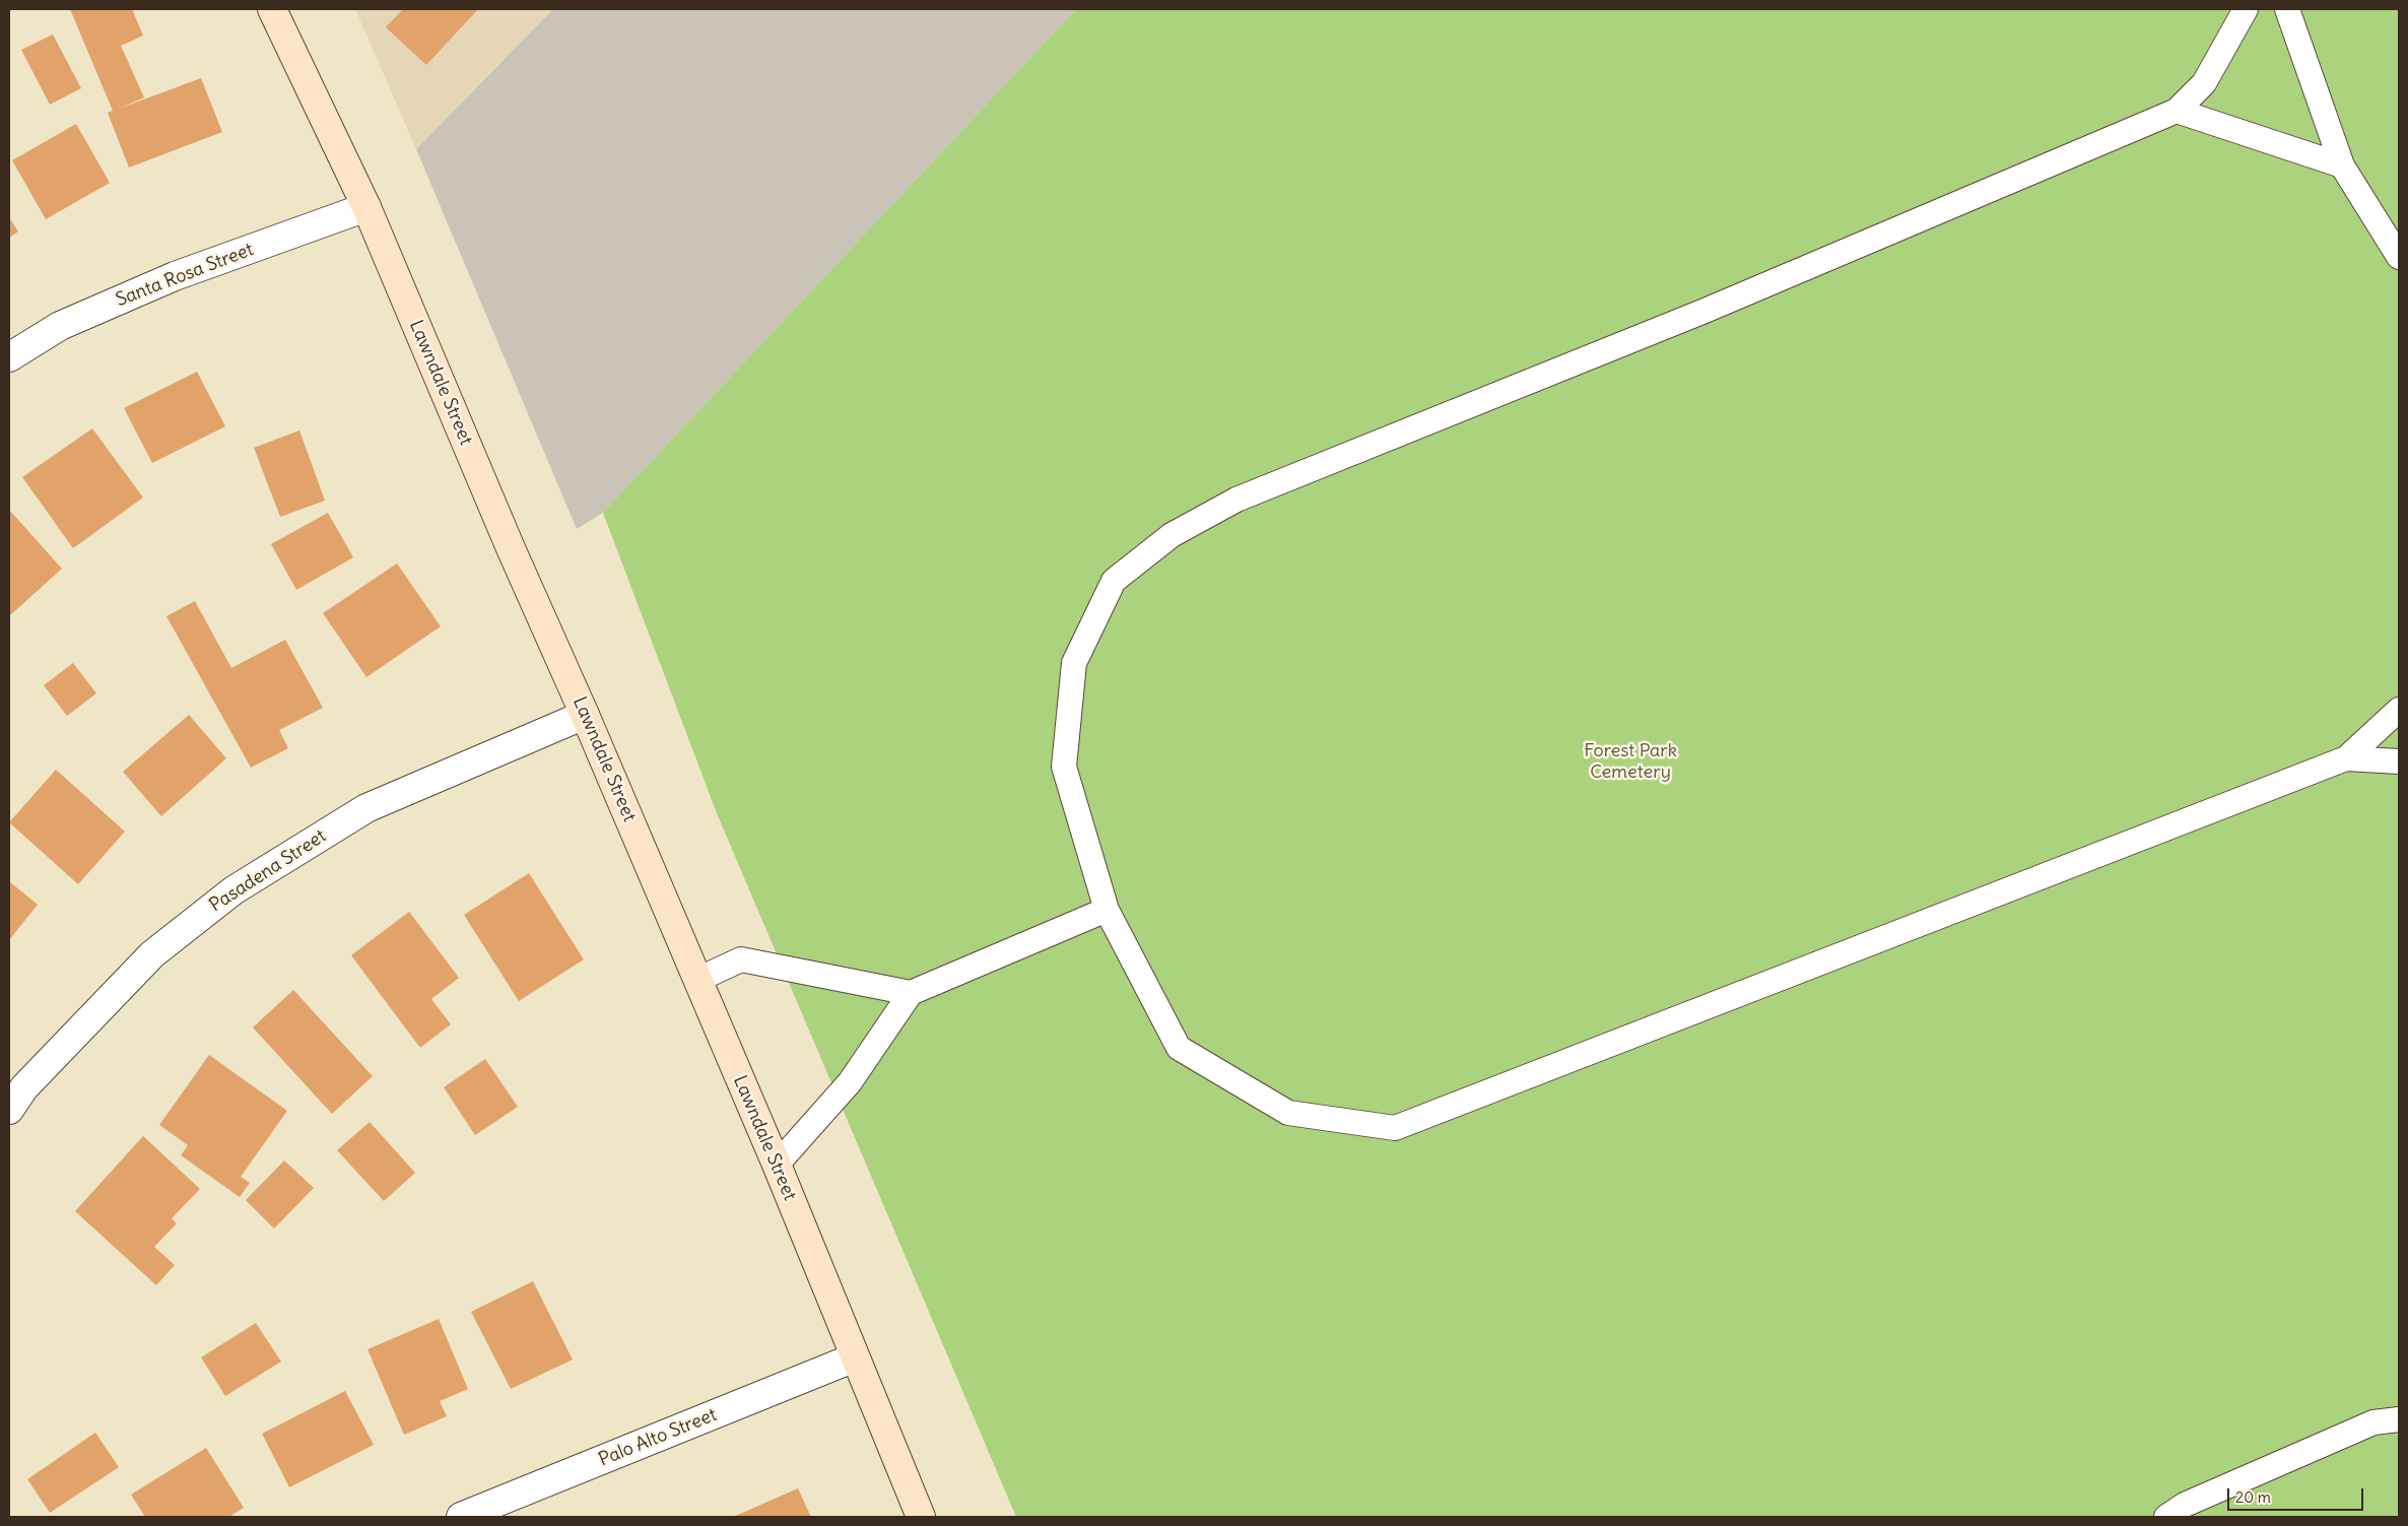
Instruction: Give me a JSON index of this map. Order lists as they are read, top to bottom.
{
  "streets": {
    "main road": ["Lawndale Street"],
    "street": ["Santa Rosa Street", "Pasadena Street", "Palo Alto Street"]
  },
  "crossings": [
    ["Santa Rosa Street", "Lawndale Street"],
    ["Lawndale Street", "Pasadena Street"],
    ["Lawndale Street", "Palo Alto Street"]
  ],
  "parks": ["Forest Park Cemetery"],
  "scale_bar": "20 m"
}
